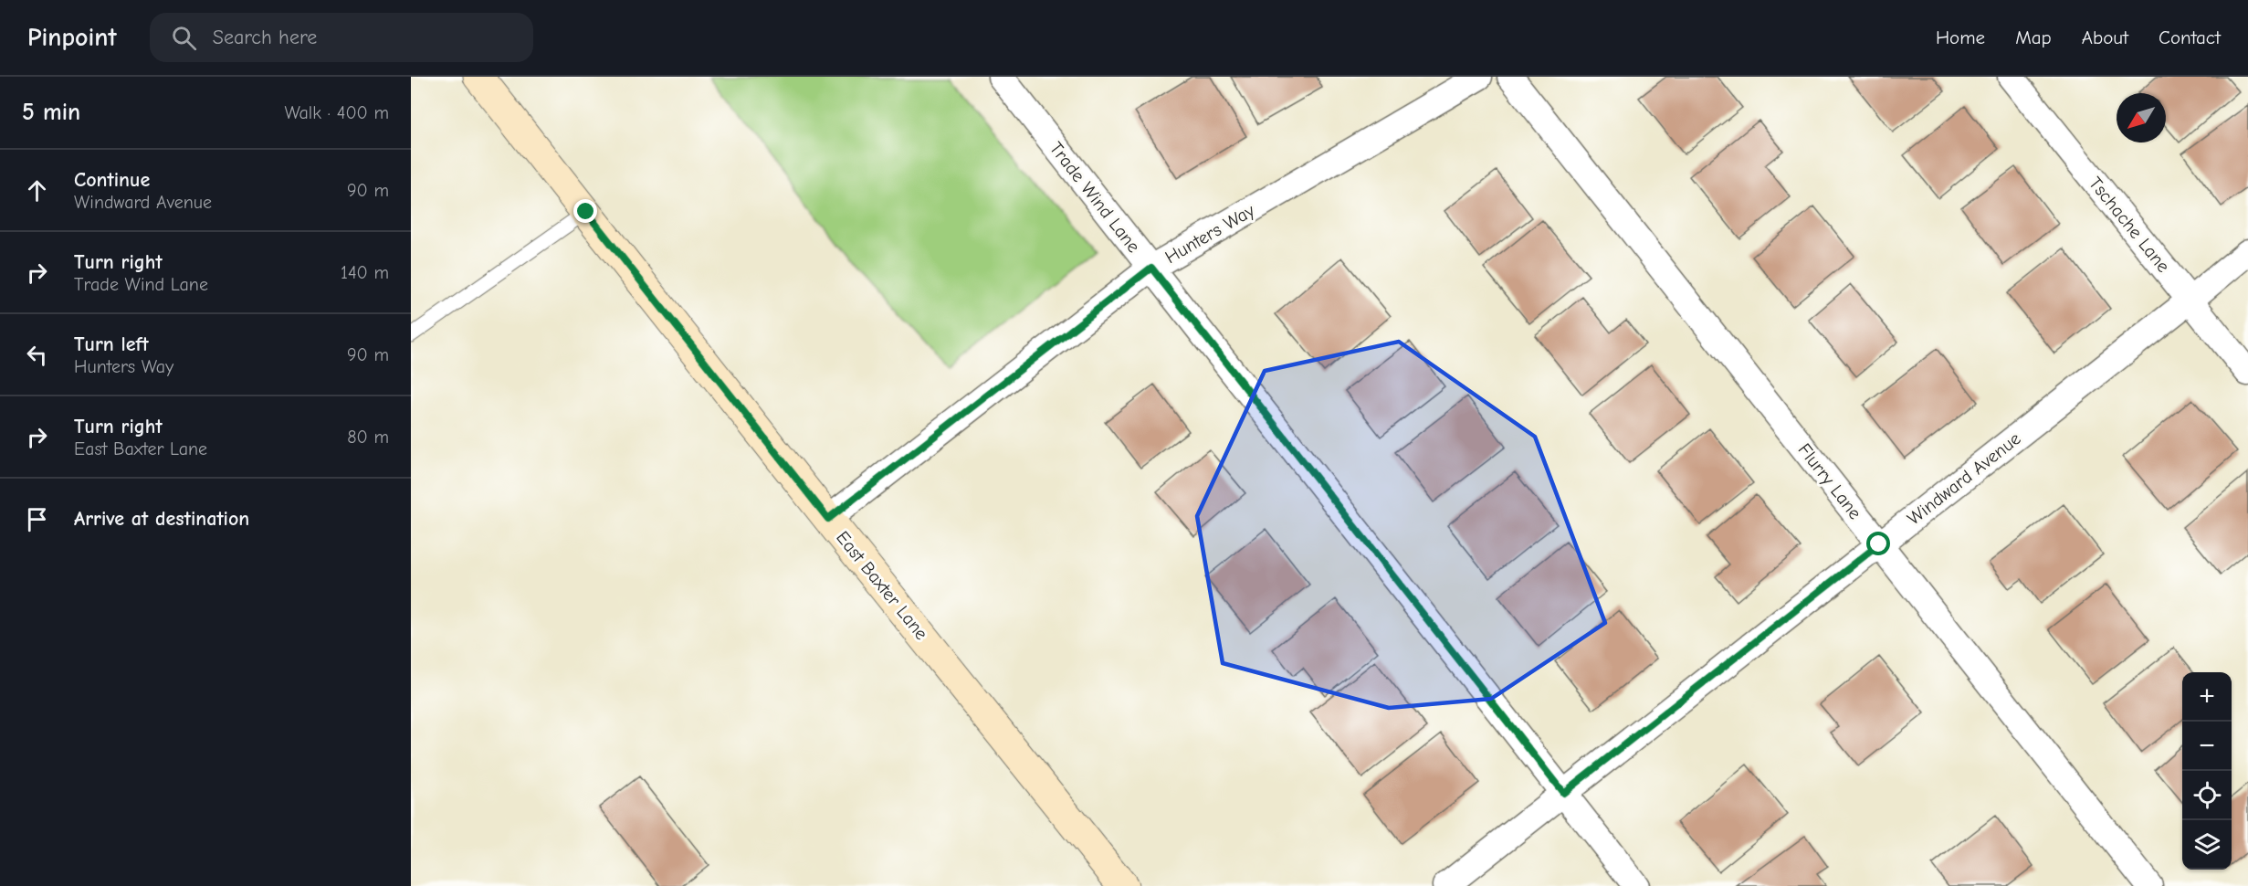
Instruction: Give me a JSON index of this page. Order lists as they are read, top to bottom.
{
  "streets": {
    "main road": ["East Baxter Lane"],
    "street": [
      "Trade Wind Lane",
      "Tschache Lane",
      "Hunters Way",
      "Windward Avenue",
      "Flurry Lane"
    ]
  },
  "crossings": [
    ["Trade Wind Lane", "Hunters Way"],
    ["Trade Wind Lane", "Windward Avenue"],
    ["Tschache Lane", "Windward Avenue"],
    ["Hunters Way", "East Baxter Lane"],
    ["Windward Avenue", "Flurry Lane"]
  ],
  "north": "bottom left",
  "page": {
    "header": "Pinpoint",
    "search": "Search here",
    "nav": [
      "Home",
      "Map",
      "About",
      "Contact"
    ],
    "heading": ["5 min", "Walk · 400 m"],
    "list": [
      ["Continue", "Windward Avenue", "90 m"],
      ["Turn right", "Trade Wind Lane", "140 m"],
      ["Turn left", "Hunters Way", "90 m"],
      ["Turn right", "East Baxter Lane", "80 m"],
      "Arrive at destination"
    ],
    "map_buttons": ["+", "−"]
  }
}
